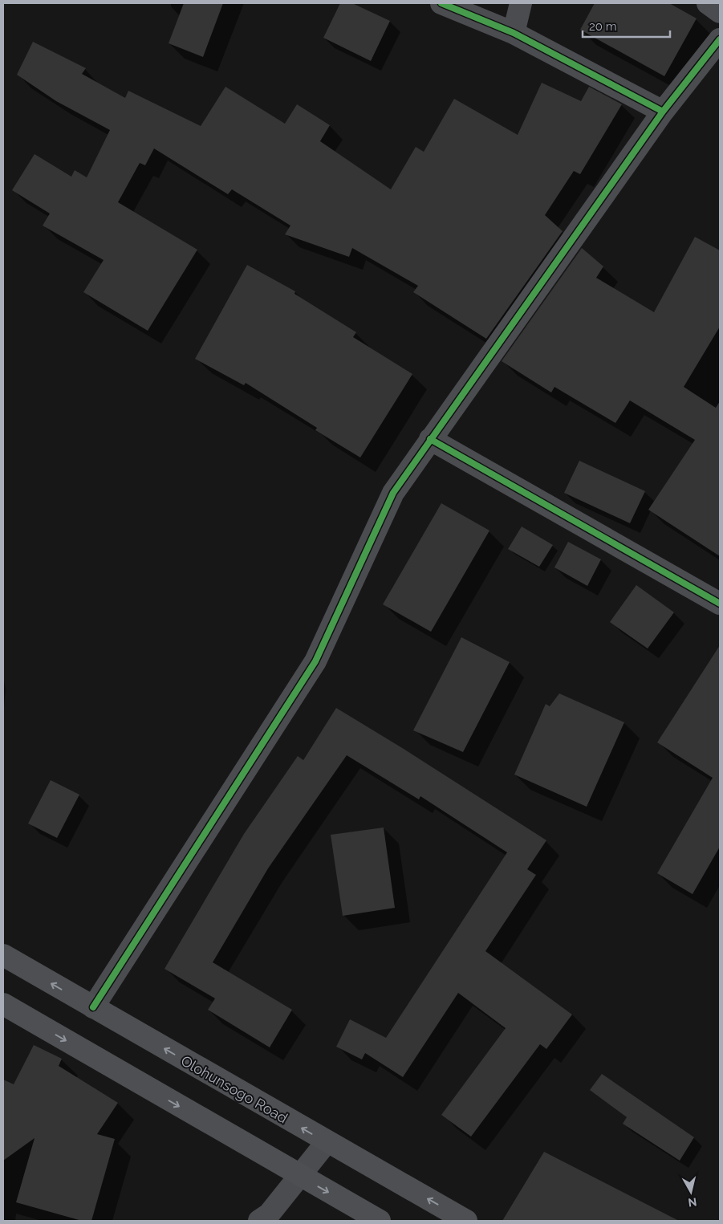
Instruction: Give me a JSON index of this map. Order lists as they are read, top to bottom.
{
  "streets": {
    "main road": ["Olohunsogo Road"]
  },
  "scale_bar": "20 m",
  "north": "bottom"
}
